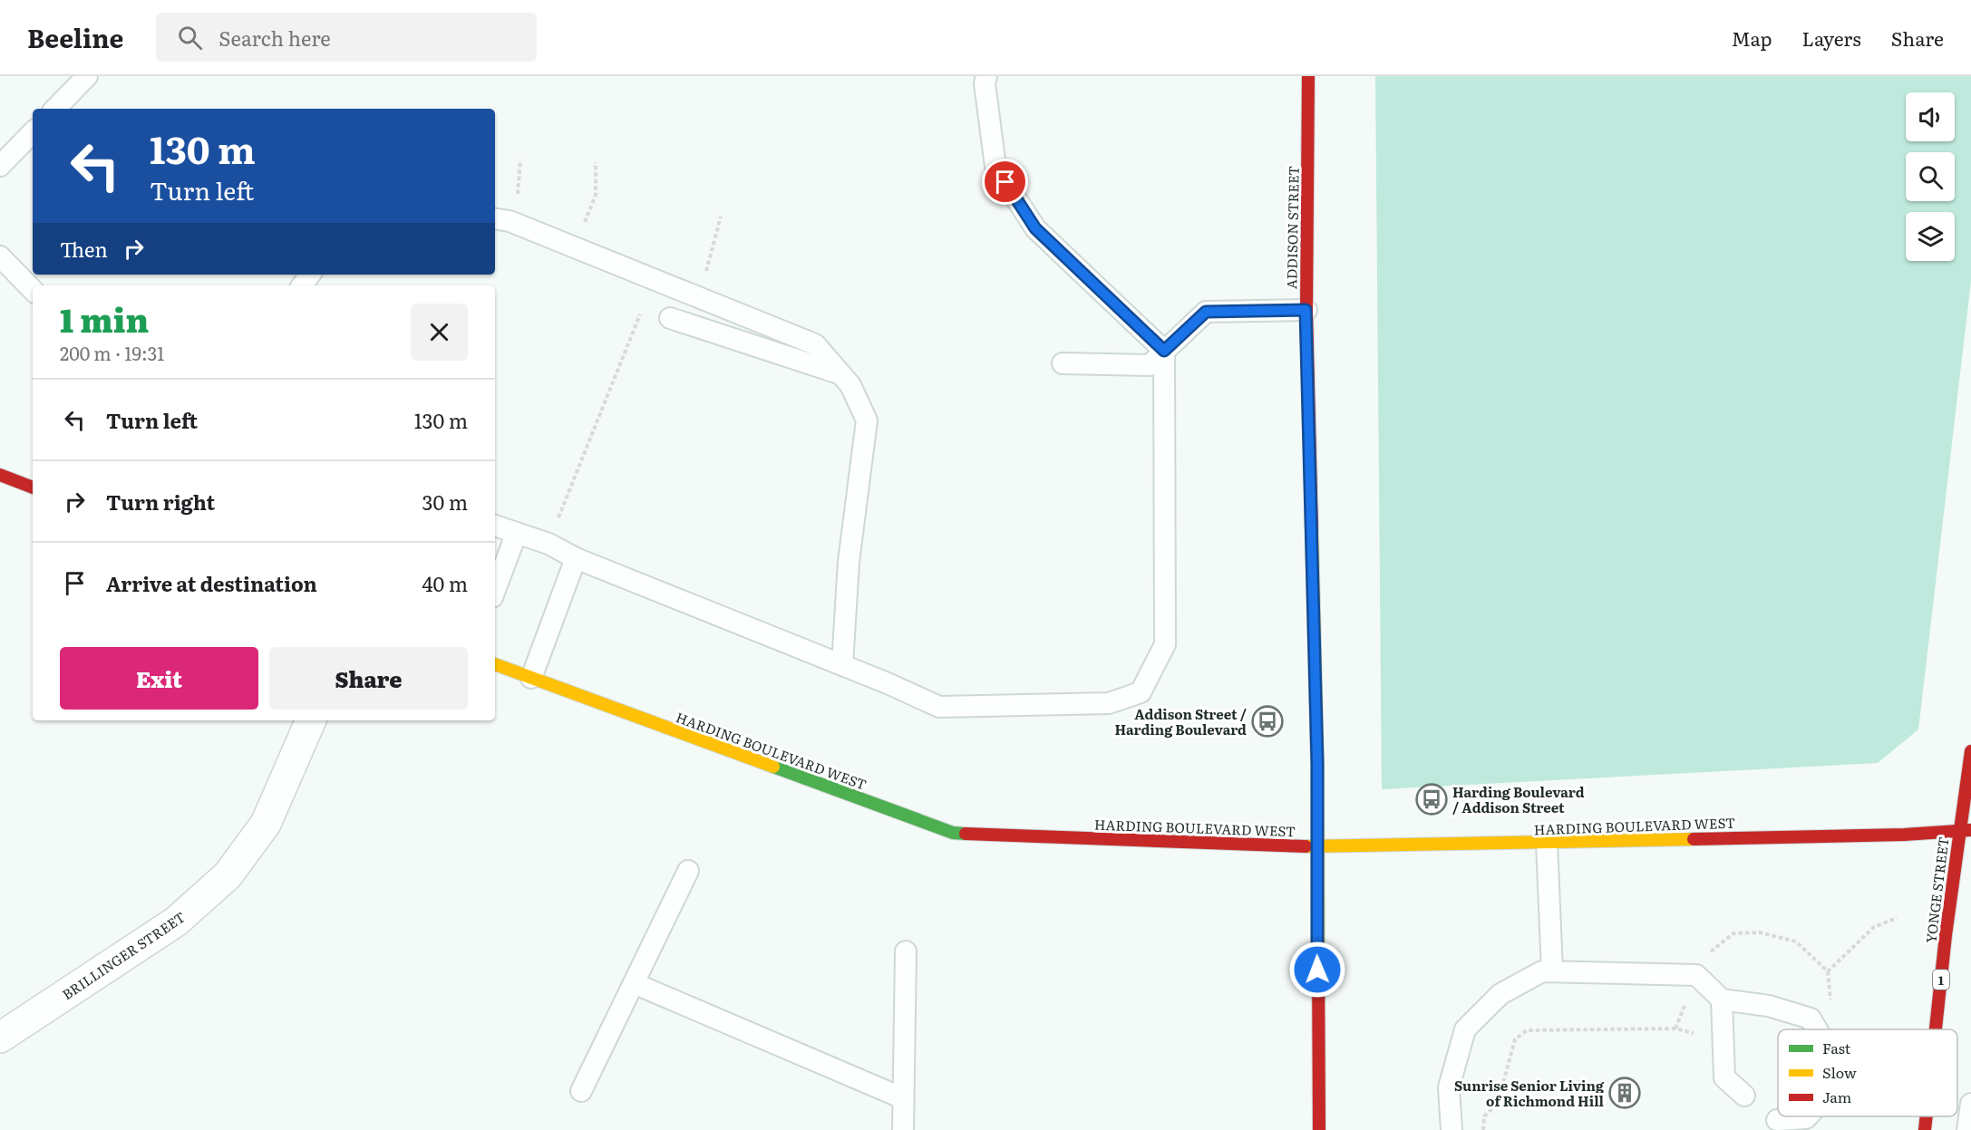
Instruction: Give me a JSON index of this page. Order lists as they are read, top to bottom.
{
  "streets": {
    "street": [
      "ADDISON STREET",
      "HARDING BOULEVARD WEST",
      "YONGE STREET",
      "BRILLINGER STREET",
      "1"
    ]
  },
  "crossings": [
    ["ADDISON STREET", "HARDING BOULEVARD WEST"],
    ["HARDING BOULEVARD WEST", "YONGE STREET"]
  ],
  "places": {
    "bus stop": ["Addison Street / Harding Boulevard", "Harding Boulevard / Addison Street"],
    "building": ["Sunrise Senior Living of Richmond Hill"]
  },
  "legend": ["Fast", "Slow", "Jam"],
  "page": {
    "header": "Beeline",
    "search": "Search here",
    "nav": ["Map", "Layers", "Share"],
    "turn": ["130 m", "Turn left"],
    "then": "Then",
    "heading": ["1 min", "200 m · 19:31"],
    "list": [
      {
        "name": "Turn left",
        "value": "130 m"
      },
      {
        "name": "Turn right",
        "value": "30 m"
      },
      {
        "name": "Arrive at destination",
        "value": "40 m"
      }
    ],
    "buttons": ["Exit", "Share"]
  }
}
